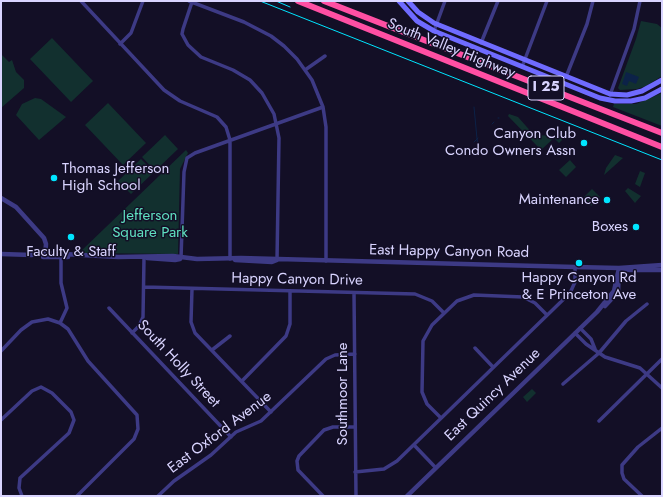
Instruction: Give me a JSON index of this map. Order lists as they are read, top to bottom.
{
  "streets": {
    "highway": ["South Valley Highway", "I 25"],
    "street": [
      "East Happy Canyon Road",
      "Happy Canyon Drive",
      "South Holly Street",
      "Southmoor Lane",
      "East Quincy Avenue",
      "East Oxford Avenue"
    ]
  },
  "crossings": [
    ["East Happy Canyon Road", "East Quincy Avenue"],
    ["Happy Canyon Drive", "Southmoor Lane"],
    ["South Holly Street", "East Oxford Avenue"],
    ["Southmoor Lane", "East Oxford Avenue"]
  ],
  "parks": ["Jefferson Square Park"],
  "places": [
    "Canyon Club Condo Owners Assn",
    "Thomas Jefferson High School",
    "Maintenance",
    "Boxes",
    "Faculty & Staff",
    "Happy Canyon Rd & E Princeton Ave"
  ]
}
